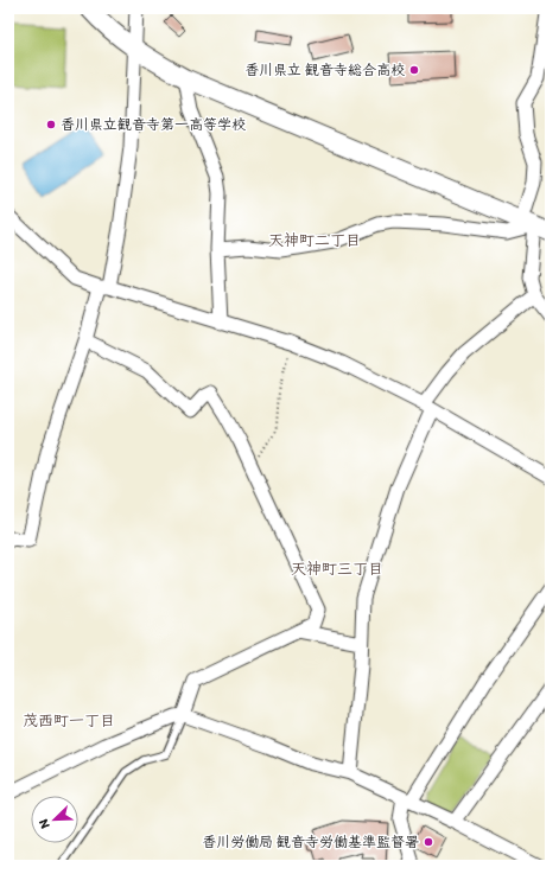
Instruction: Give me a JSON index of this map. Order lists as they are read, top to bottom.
{
  "districts": ["天神町二丁目", "天神町三丁目", "茂西町一丁目"],
  "places": ["香川県立 観音寺総合高校", "香川県立観音寺第一高等学校", "香川労働局 観音寺労働基準監督署"],
  "north": "bottom left"
}
